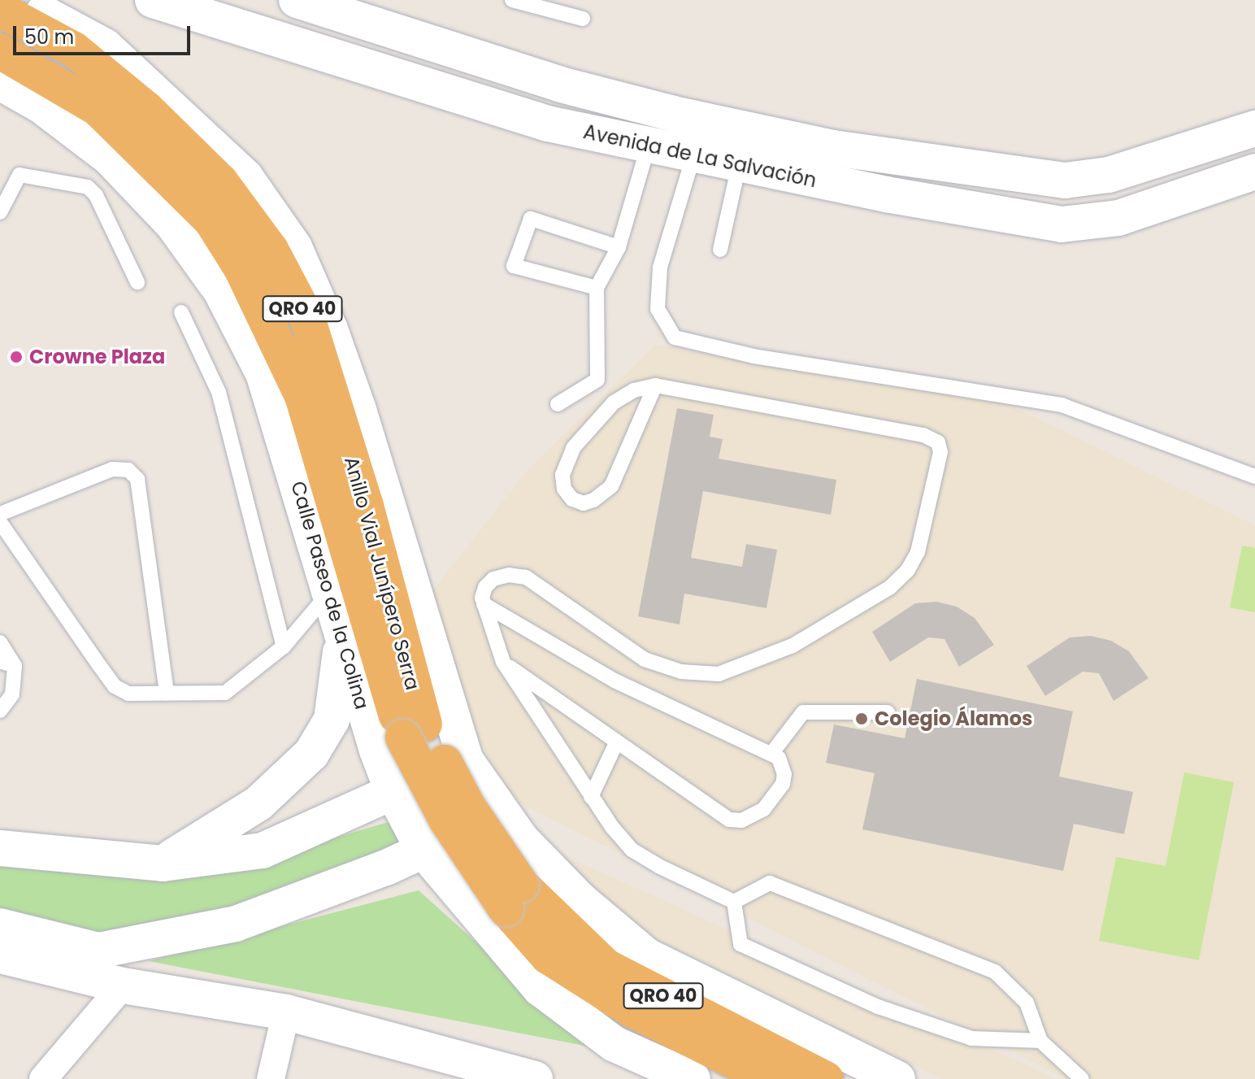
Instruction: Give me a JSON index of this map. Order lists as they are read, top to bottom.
{
  "streets": {
    "highway": ["QRO 40", "Anillo Vial Junípero Serra"],
    "street": ["Avenida de La Salvación", "Calle Paseo de la Colina"]
  },
  "places": ["Crowne Plaza", "Colegio Álamos"],
  "scale_bar": "50 m"
}
